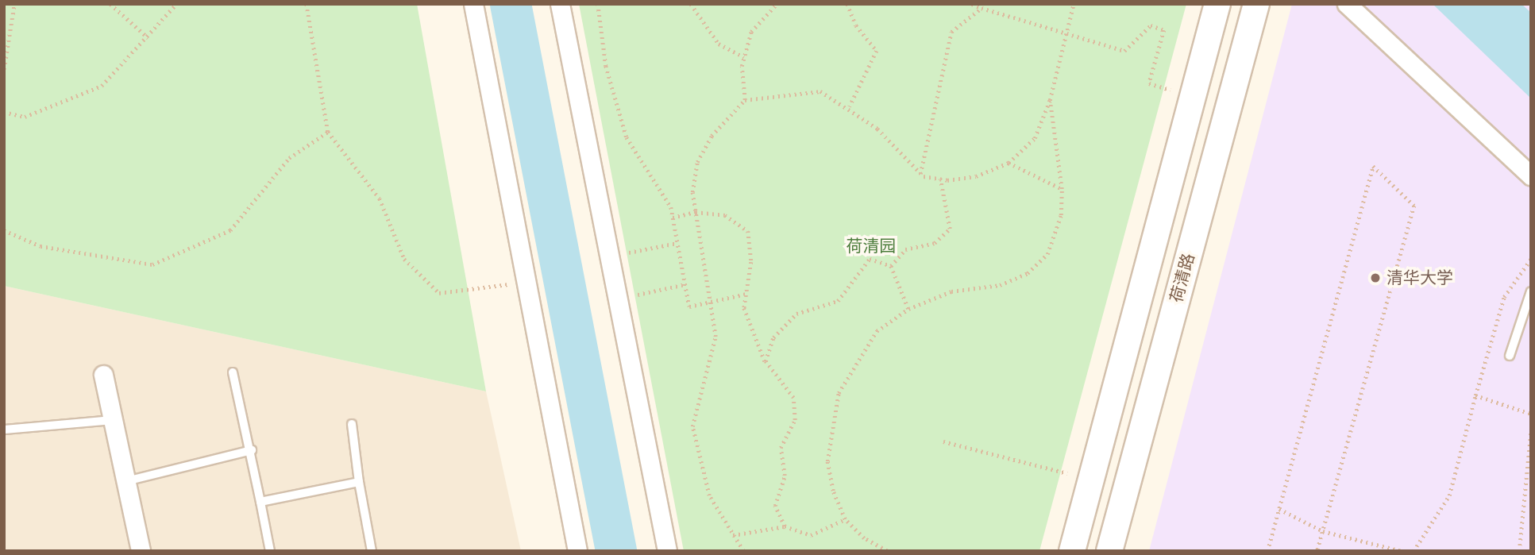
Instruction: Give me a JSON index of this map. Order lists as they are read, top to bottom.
{
  "streets": {
    "main road": ["荷清路"]
  },
  "parks": ["荷清园"],
  "places": ["清华大学"]
}
